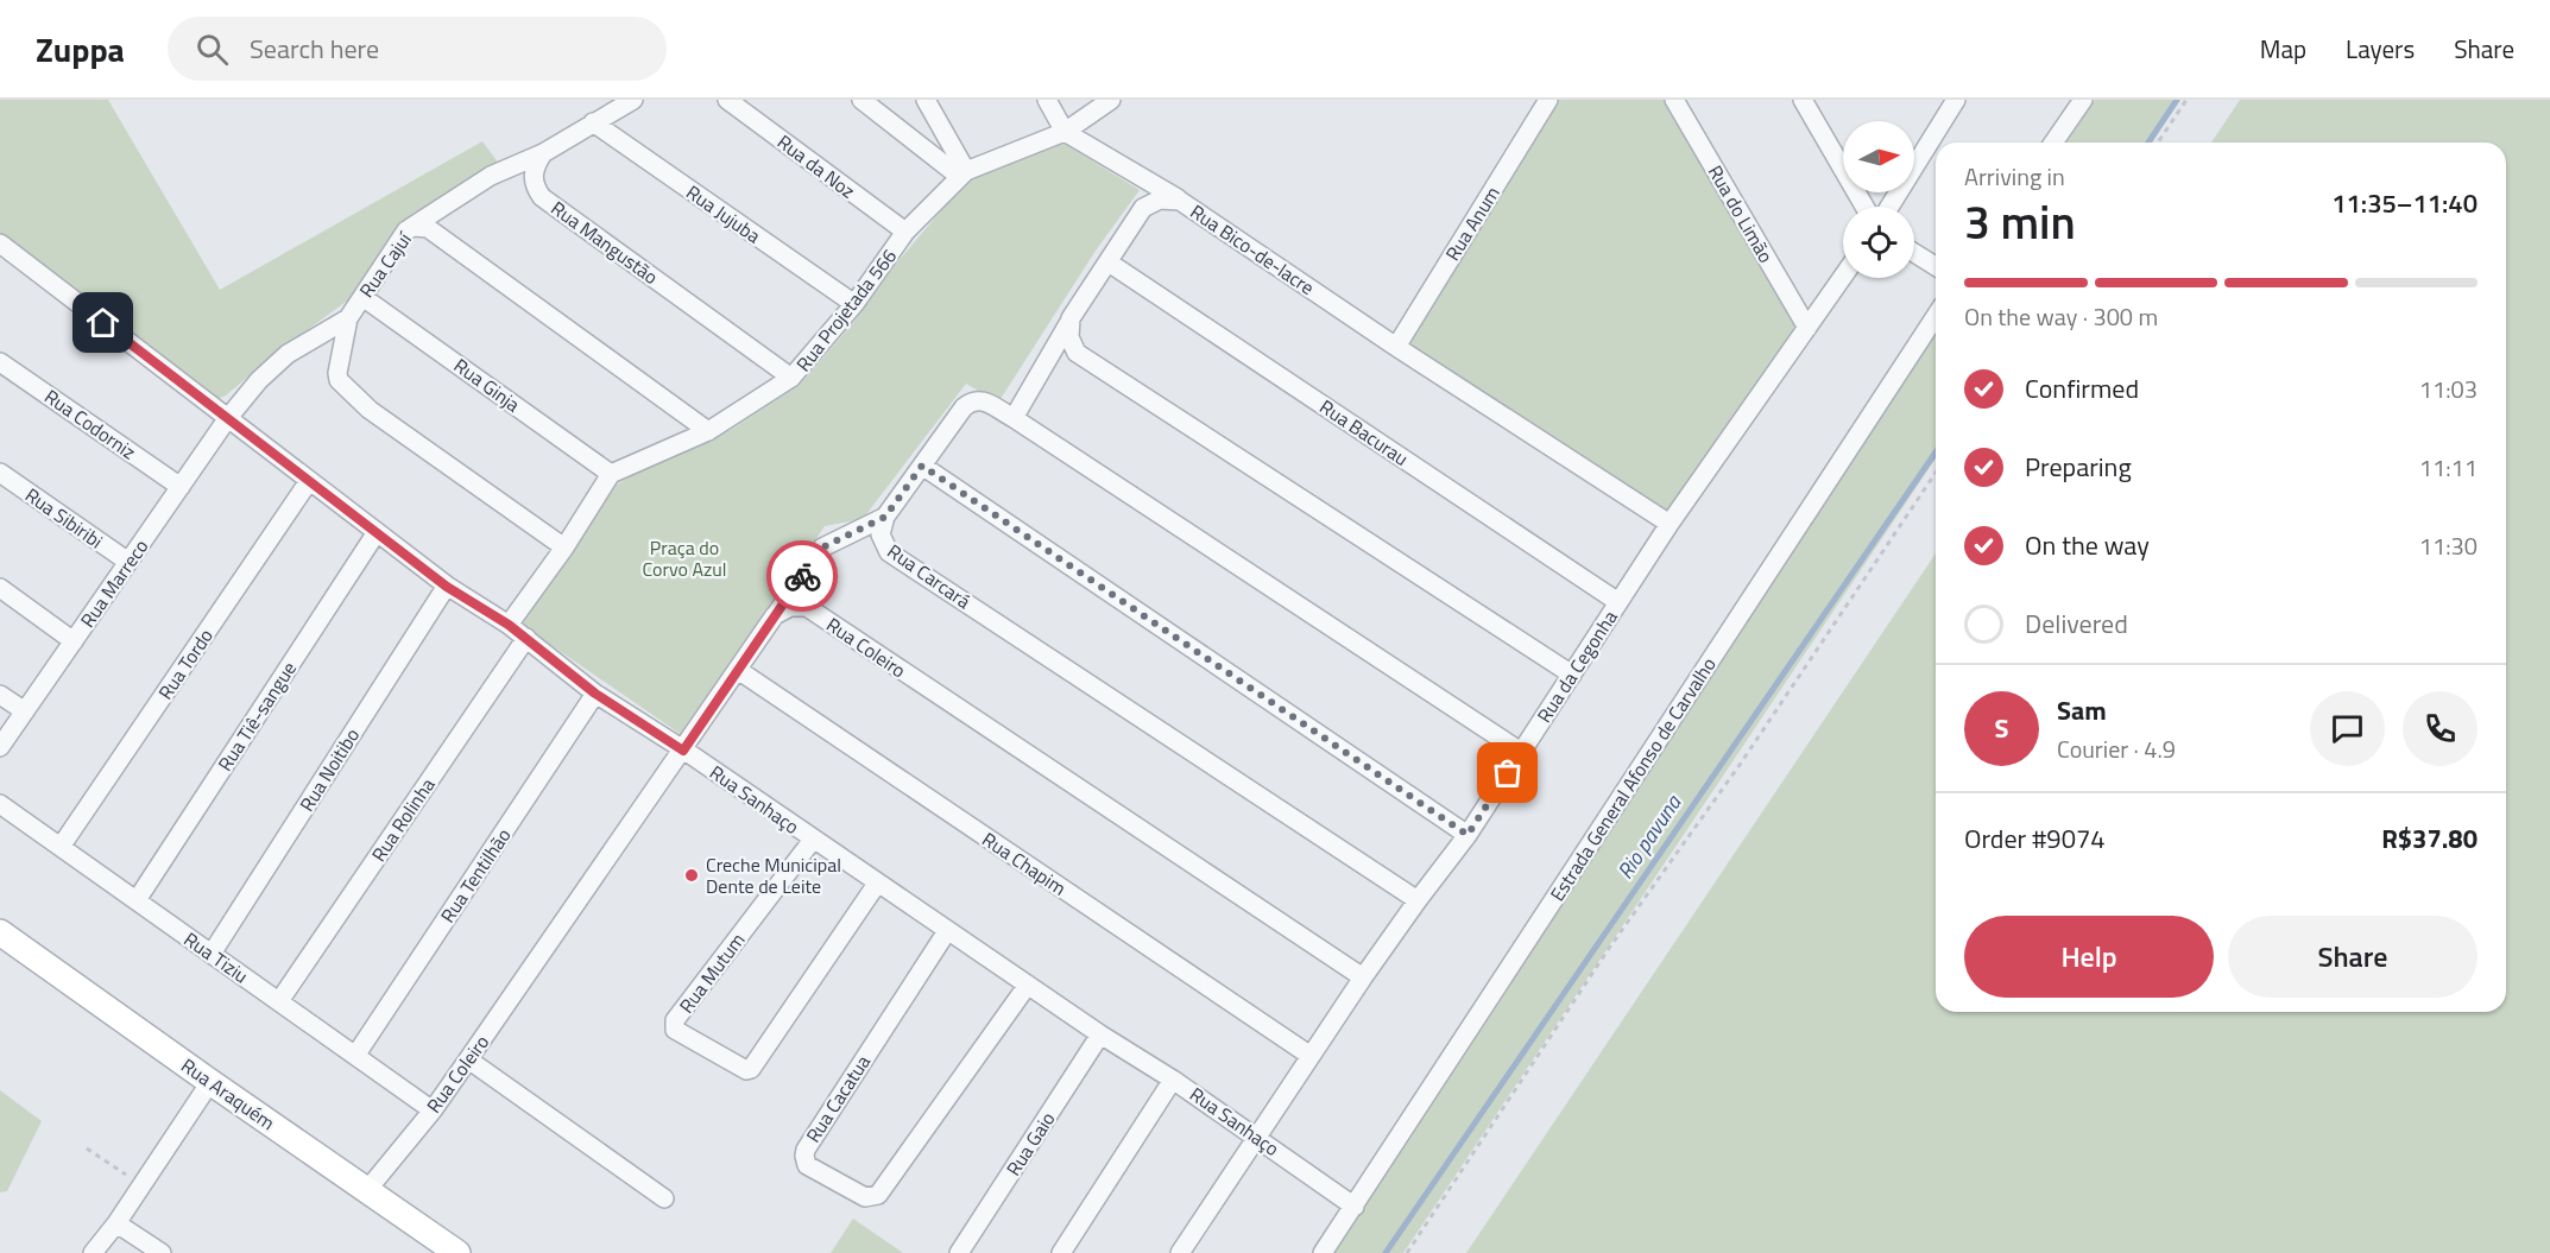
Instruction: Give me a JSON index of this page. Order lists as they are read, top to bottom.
{
  "streets": {
    "street": [
      "Rua da Noz",
      "Rua Jujuba",
      "Rua do Limão",
      "Rua Anum",
      "Rua Mangustão",
      "Rua Bico-de-lacre",
      "Rua Cajuí",
      "Rua Projetada 566",
      "Rua Ginja",
      "Rua Codorniz",
      "Rua Bacurau",
      "Rua Sibiribi",
      "Rua Carcará",
      "Rua Marreco",
      "Rua Coleiro",
      "Rua Tordo",
      "Rua da Cegonha",
      "Rua Tiê-sangue",
      "Rua Noitibo",
      "Estrada General Afonso de Carvalho",
      "Rua Sanhaço",
      "Rua Rolinha",
      "Rua Chapim",
      "Rua Tentilhão",
      "Rua Tiziu",
      "Rua Mutum",
      "Rua Araquém",
      "Rua Cacatua",
      "Rua Gaio"
    ]
  },
  "crossings": [
    ["Rua da Noz", "Rua Projetada 566"],
    ["Rua Jujuba", "Rua Projetada 566"],
    ["Rua do Limão", "Rua da Cegonha"],
    ["Rua Anum", "Rua Bico-de-lacre"],
    ["Rua Mangustão", "Rua Projetada 566"],
    ["Rua Bico-de-lacre", "Rua Bacurau"],
    ["Rua Bico-de-lacre", "Rua Carcará"],
    ["Rua Bico-de-lacre", "Rua da Cegonha"],
    ["Rua Cajuí", "Rua Projetada 566"],
    ["Rua Cajuí", "Rua Ginja"],
    ["Rua Cajuí", "Rua Marreco"],
    ["Rua Projetada 566", "Rua Ginja"],
    ["Rua Codorniz", "Rua Marreco"],
    ["Rua Bacurau", "Rua da Cegonha"],
    ["Rua Sibiribi", "Rua Marreco"],
    ["Rua Carcará", "Rua da Cegonha"],
    ["Rua Marreco", "Rua Sanhaço"],
    ["Rua Coleiro", "Rua da Cegonha"],
    ["Rua Coleiro", "Rua Sanhaço"],
    ["Rua Coleiro", "Rua Chapim"],
    ["Rua Coleiro", "Rua Tiziu"],
    ["Rua Coleiro", "Rua Araquém"],
    ["Rua Tordo", "Rua Sanhaço"],
    ["Rua Tordo", "Rua Tiziu"],
    ["Rua da Cegonha", "Rua Sanhaço"],
    ["Rua da Cegonha", "Rua Chapim"],
    ["Rua Tiê-sangue", "Rua Sanhaço"],
    ["Rua Tiê-sangue", "Rua Tiziu"],
    ["Rua Noitibo", "Rua Sanhaço"],
    ["Rua Noitibo", "Rua Tiziu"],
    ["Estrada General Afonso de Carvalho", "Rua Sanhaço"],
    ["Rua Sanhaço", "Rua Rolinha"],
    ["Rua Sanhaço", "Rua Tentilhão"],
    ["Rua Sanhaço", "Rua Mutum"],
    ["Rua Sanhaço", "Rua Cacatua"],
    ["Rua Sanhaço", "Rua Gaio"],
    ["Rua Rolinha", "Rua Tiziu"],
    ["Rua Tentilhão", "Rua Tiziu"]
  ],
  "water": ["Rio pavuna"],
  "parks": ["Praça do Corvo Azul"],
  "places": ["Creche Municipal Dente de Leite"],
  "north": "right",
  "page": {
    "header": "Zuppa",
    "search": "Search here",
    "nav": ["Map", "Layers", "Share"],
    "heading": ["3 min", "Arriving in", "11:35–11:40"],
    "panel": [
      "Sam",
      "Courier · 4.9",
      "Order #9074",
      "R$37.80"
    ],
    "bar": "On the way · 300 m",
    "list": [
      ["Confirmed", "11:03"],
      ["Preparing", "11:11"],
      ["On the way", "11:30"],
      "Delivered"
    ],
    "round": "S",
    "buttons": ["Help", "Share"]
  }
}
